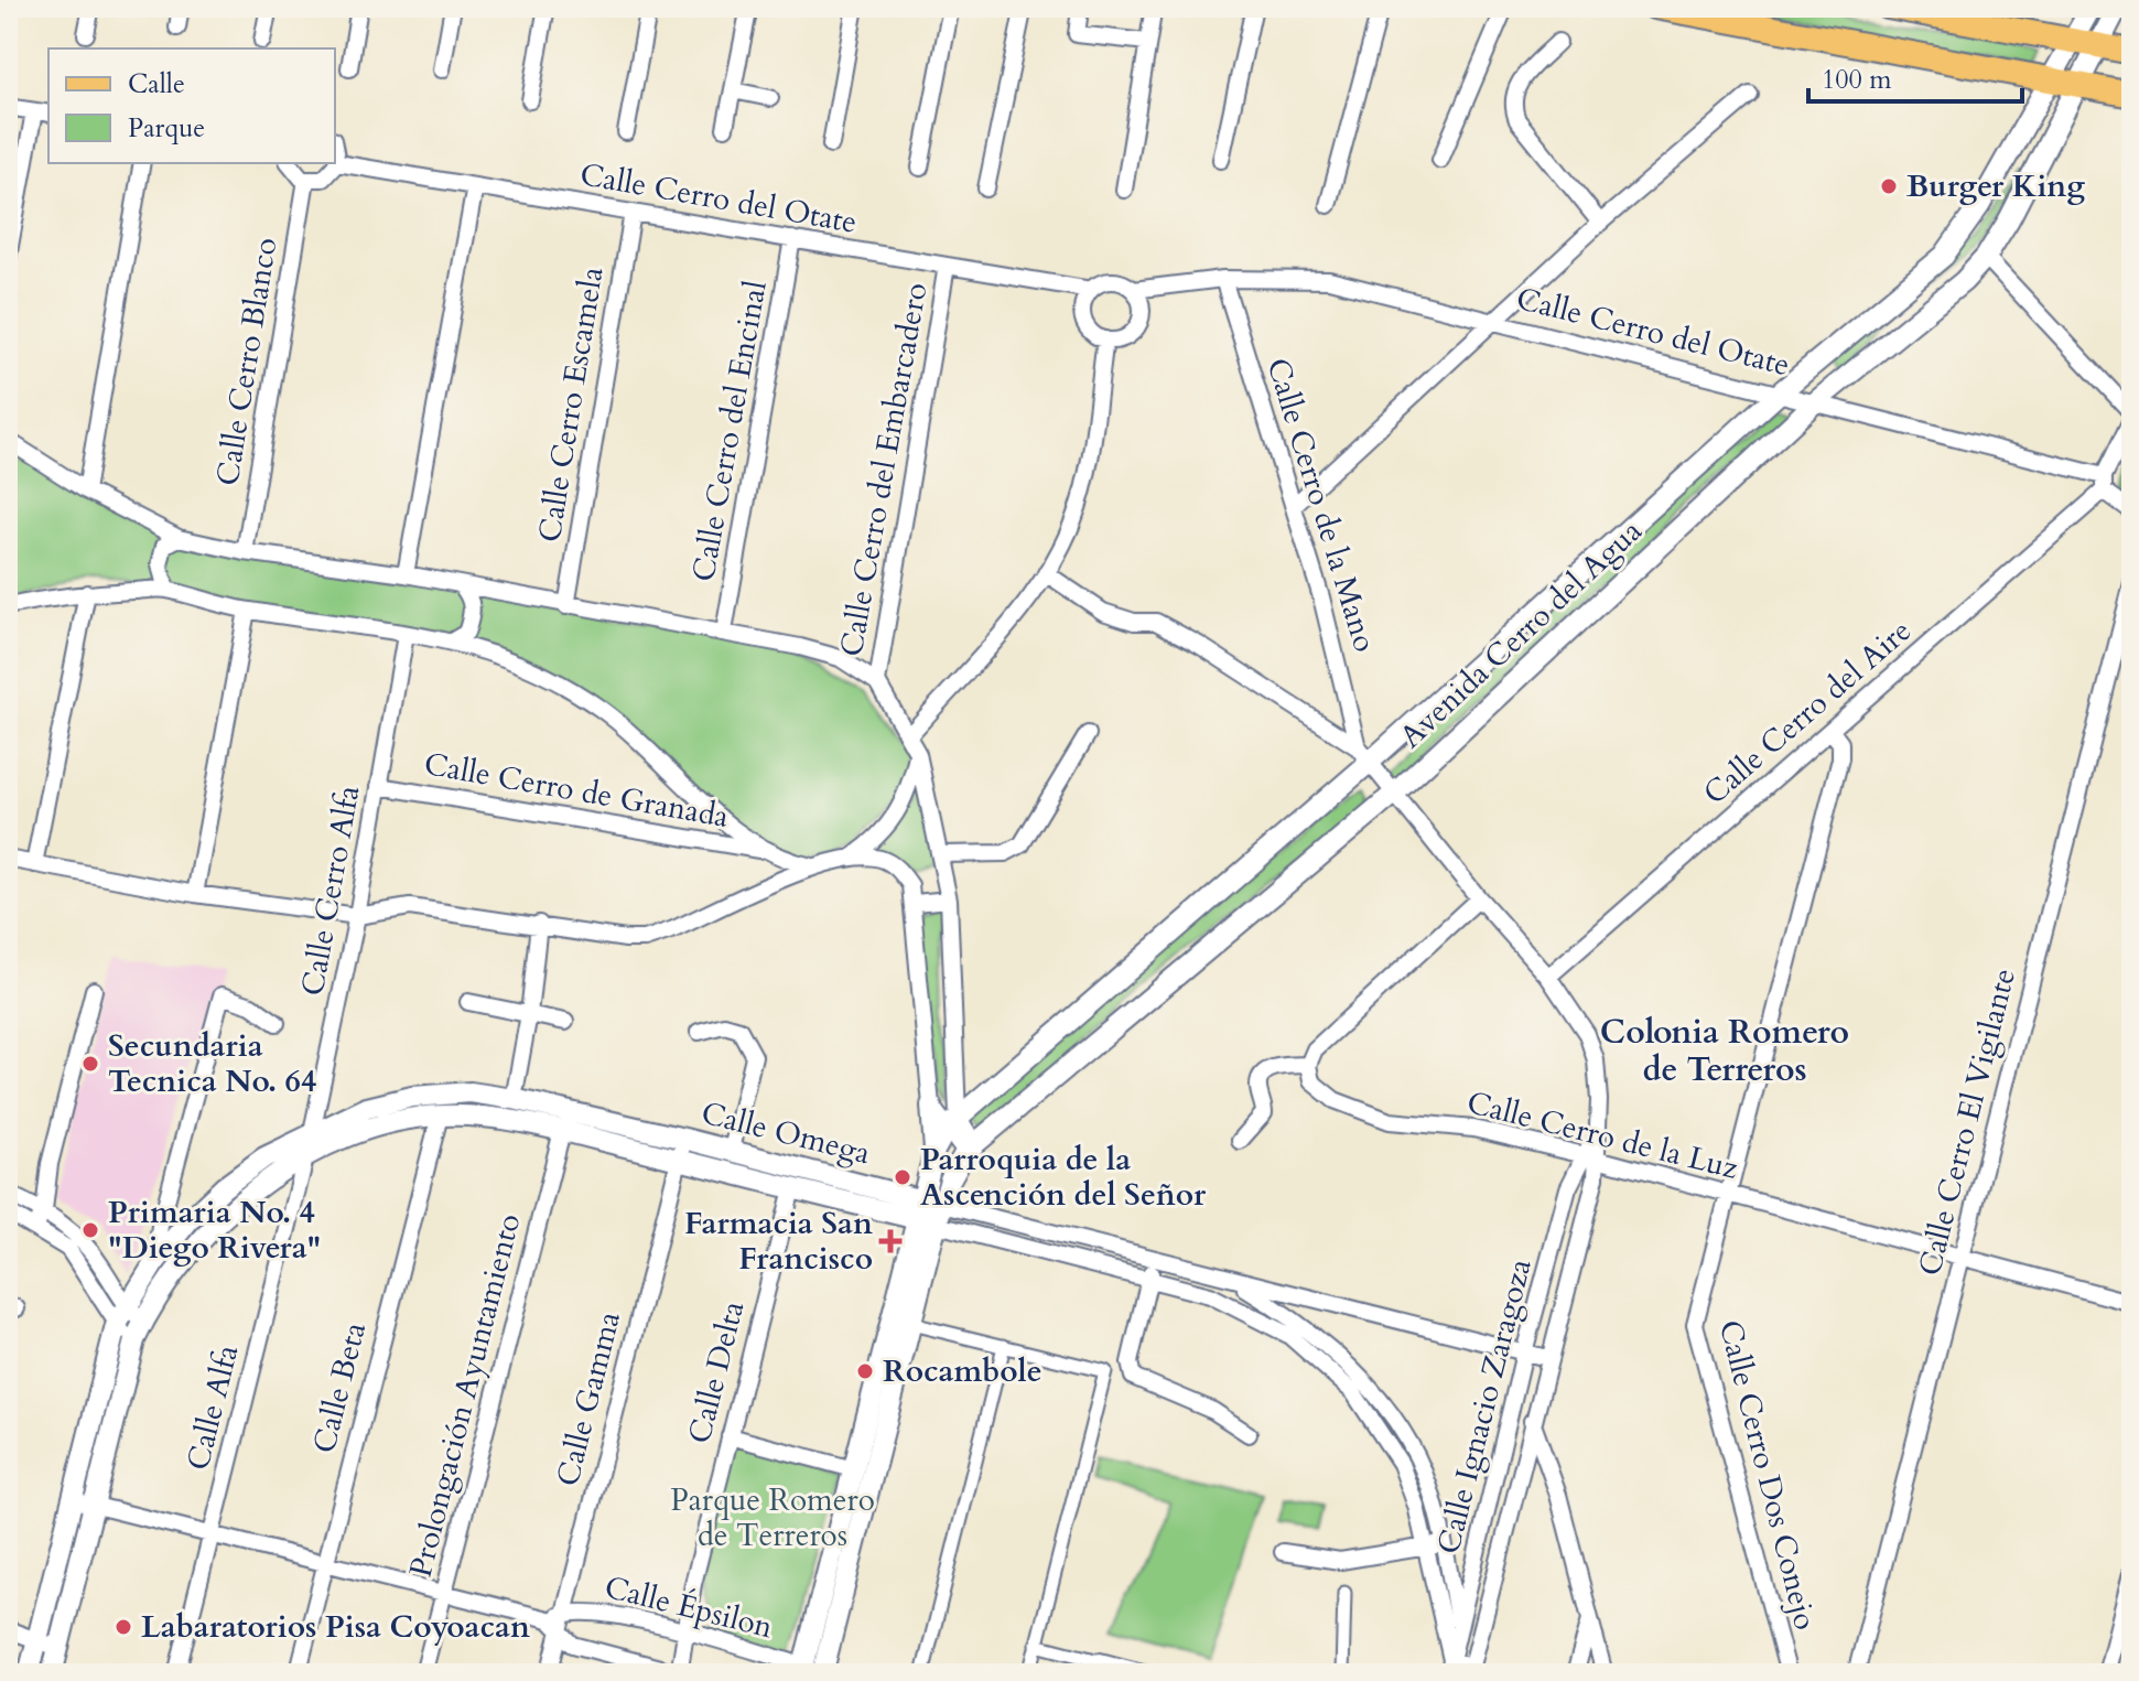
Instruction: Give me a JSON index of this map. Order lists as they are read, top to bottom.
{
  "streets": {
    "street": [
      "Calle Cerro del Otate",
      "Calle Cerro Blanco",
      "Calle Cerro Escamela",
      "Calle Cerro del Encinal",
      "Calle Cerro del Embarcadero",
      "Calle Cerro de la Mano",
      "Avenida Cerro del Agua",
      "Calle Cerro del Aire",
      "Calle Cerro de Granada",
      "Calle Cerro Alfa",
      "Calle Cerro El Vigilante",
      "Calle Omega",
      "Calle Cerro de la Luz",
      "Calle Delta",
      "Calle Beta",
      "Prolongación Ayuntamiento",
      "Calle Gamma",
      "Calle Ignacio Zaragoza",
      "Calle Alfa",
      "Calle Cerro Dos Conejo",
      "Calle Épsilon"
    ]
  },
  "crossings": [
    ["Calle Cerro del Otate", "Calle Cerro Escamela"],
    ["Calle Cerro del Otate", "Calle Cerro del Encinal"],
    ["Calle Cerro del Otate", "Calle Cerro del Embarcadero"],
    ["Calle Cerro del Otate", "Calle Cerro de la Mano"],
    ["Calle Cerro del Otate", "Avenida Cerro del Agua"],
    ["Calle Cerro del Otate", "Calle Cerro del Aire"],
    ["Calle Cerro de la Mano", "Avenida Cerro del Agua"],
    ["Avenida Cerro del Agua", "Calle Omega"],
    ["Calle Cerro del Aire", "Calle Cerro Dos Conejo"],
    ["Calle Cerro de Granada", "Calle Cerro Alfa"],
    ["Calle Cerro Alfa", "Calle Omega"],
    ["Calle Cerro Alfa", "Calle Alfa"],
    ["Calle Cerro El Vigilante", "Calle Cerro de la Luz"],
    ["Calle Omega", "Calle Delta"],
    ["Calle Omega", "Calle Beta"],
    ["Calle Omega", "Prolongación Ayuntamiento"],
    ["Calle Omega", "Calle Gamma"],
    ["Calle Omega", "Calle Ignacio Zaragoza"],
    ["Calle Omega", "Calle Alfa"],
    ["Calle Omega", "Calle Épsilon"],
    ["Calle Cerro de la Luz", "Calle Ignacio Zaragoza"],
    ["Calle Cerro de la Luz", "Calle Cerro Dos Conejo"],
    ["Calle Delta", "Calle Épsilon"],
    ["Calle Beta", "Calle Épsilon"],
    ["Prolongación Ayuntamiento", "Calle Épsilon"],
    ["Calle Gamma", "Calle Épsilon"],
    ["Calle Alfa", "Calle Épsilon"]
  ],
  "districts": ["Colonia Romero de Terreros"],
  "parks": ["Parque Romero de Terreros"],
  "places": {
    "other": [
      "Burger King",
      "Secundaria Tecnica No. 64",
      "Parroquia de la Ascención del Señor",
      "Primaria No. 4 \"Diego Rivera\"",
      "Rocambole",
      "Labaratorios Pisa Coyoacan"
    ],
    "health": ["Farmacia San Francisco"]
  },
  "legend": ["Calle", "Parque"],
  "scale_bar": "100 m"
}
